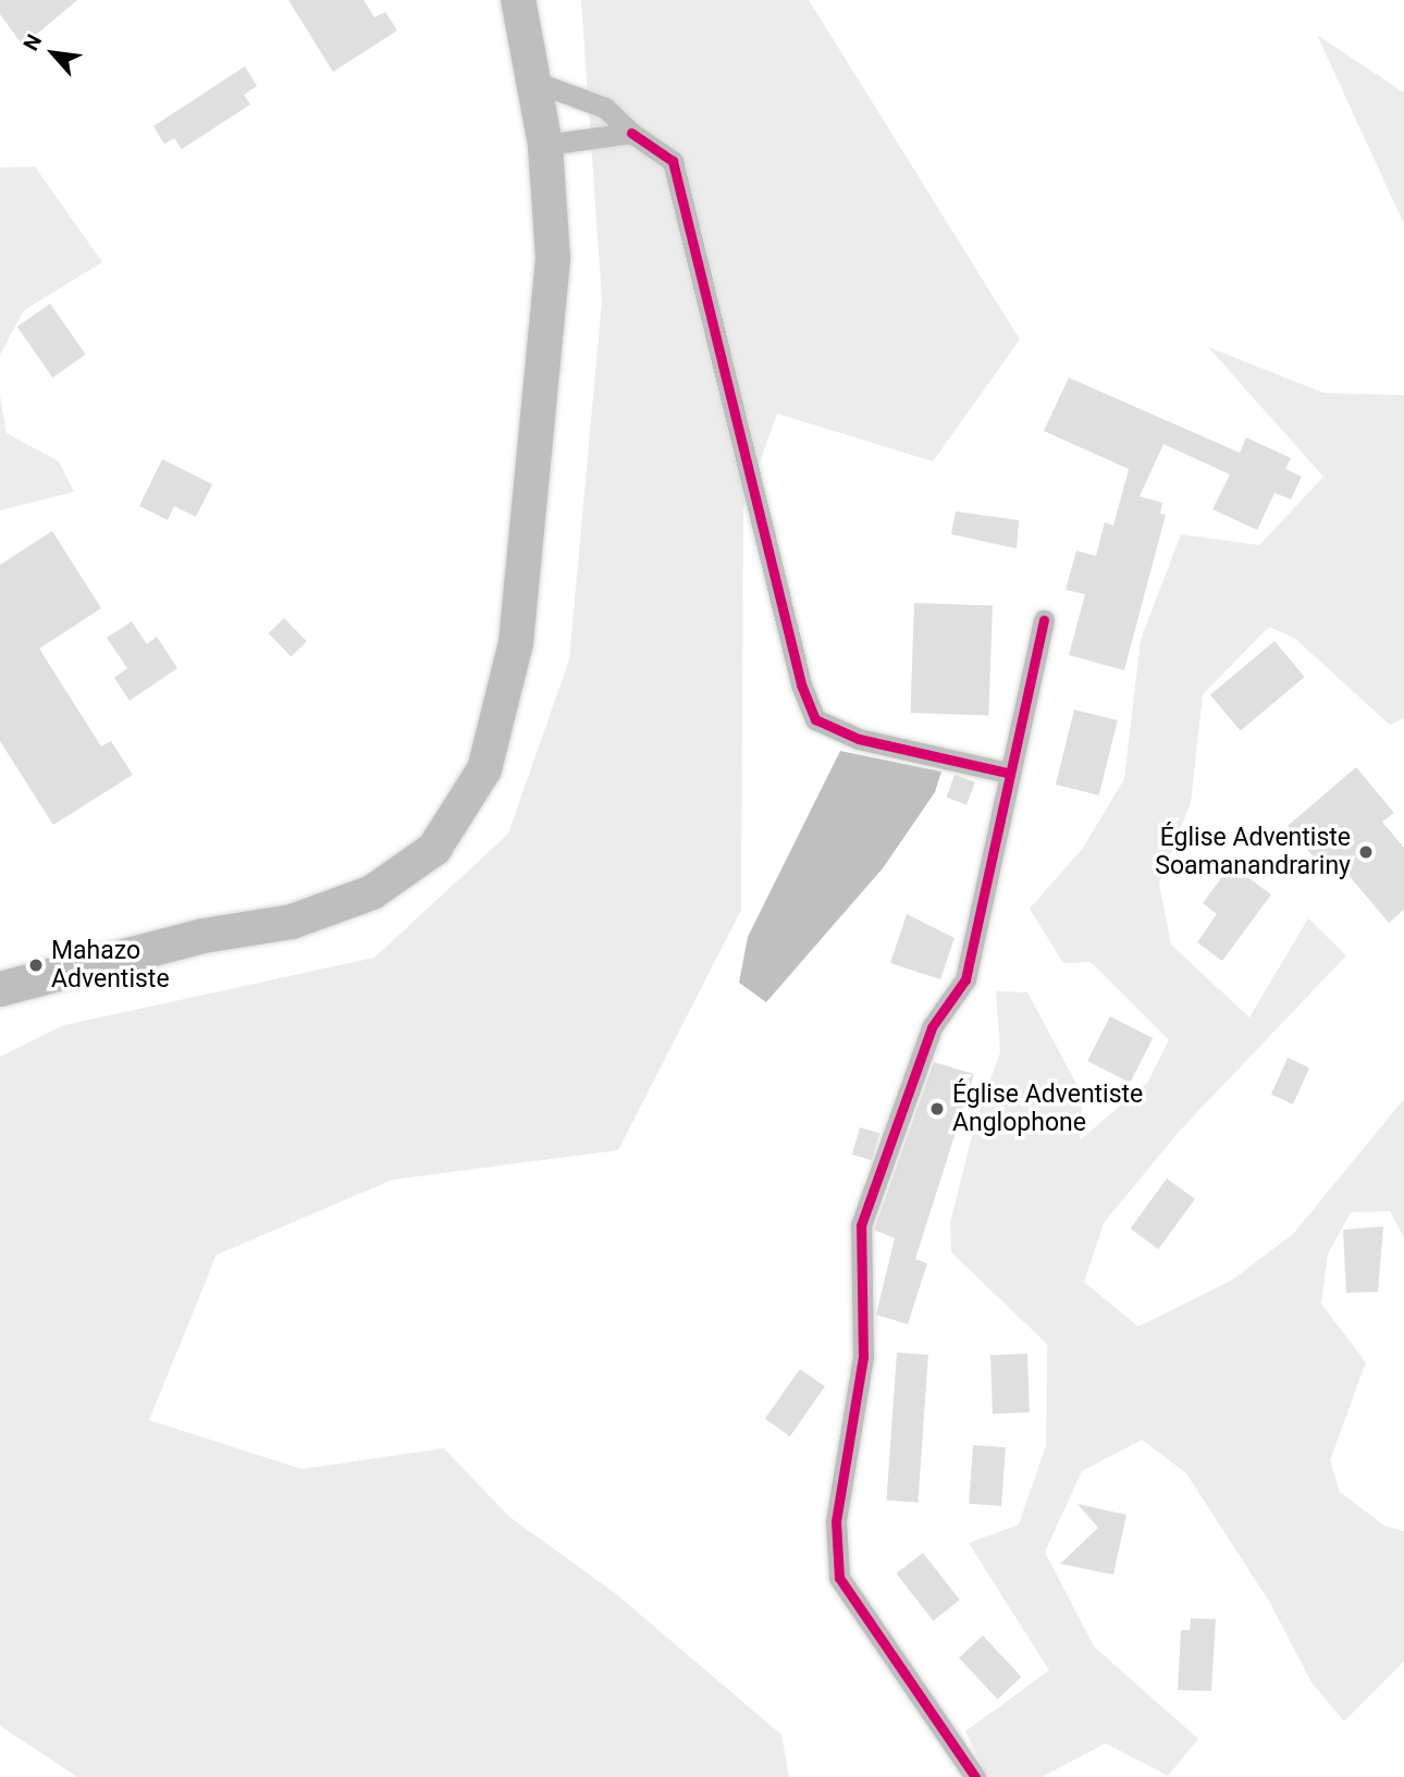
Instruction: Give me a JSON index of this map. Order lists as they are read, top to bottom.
{
  "places": ["Église Adventiste Soamanandrariny", "Mahazo Adventiste", "Église Adventiste Anglophone"],
  "north": "top left"
}
